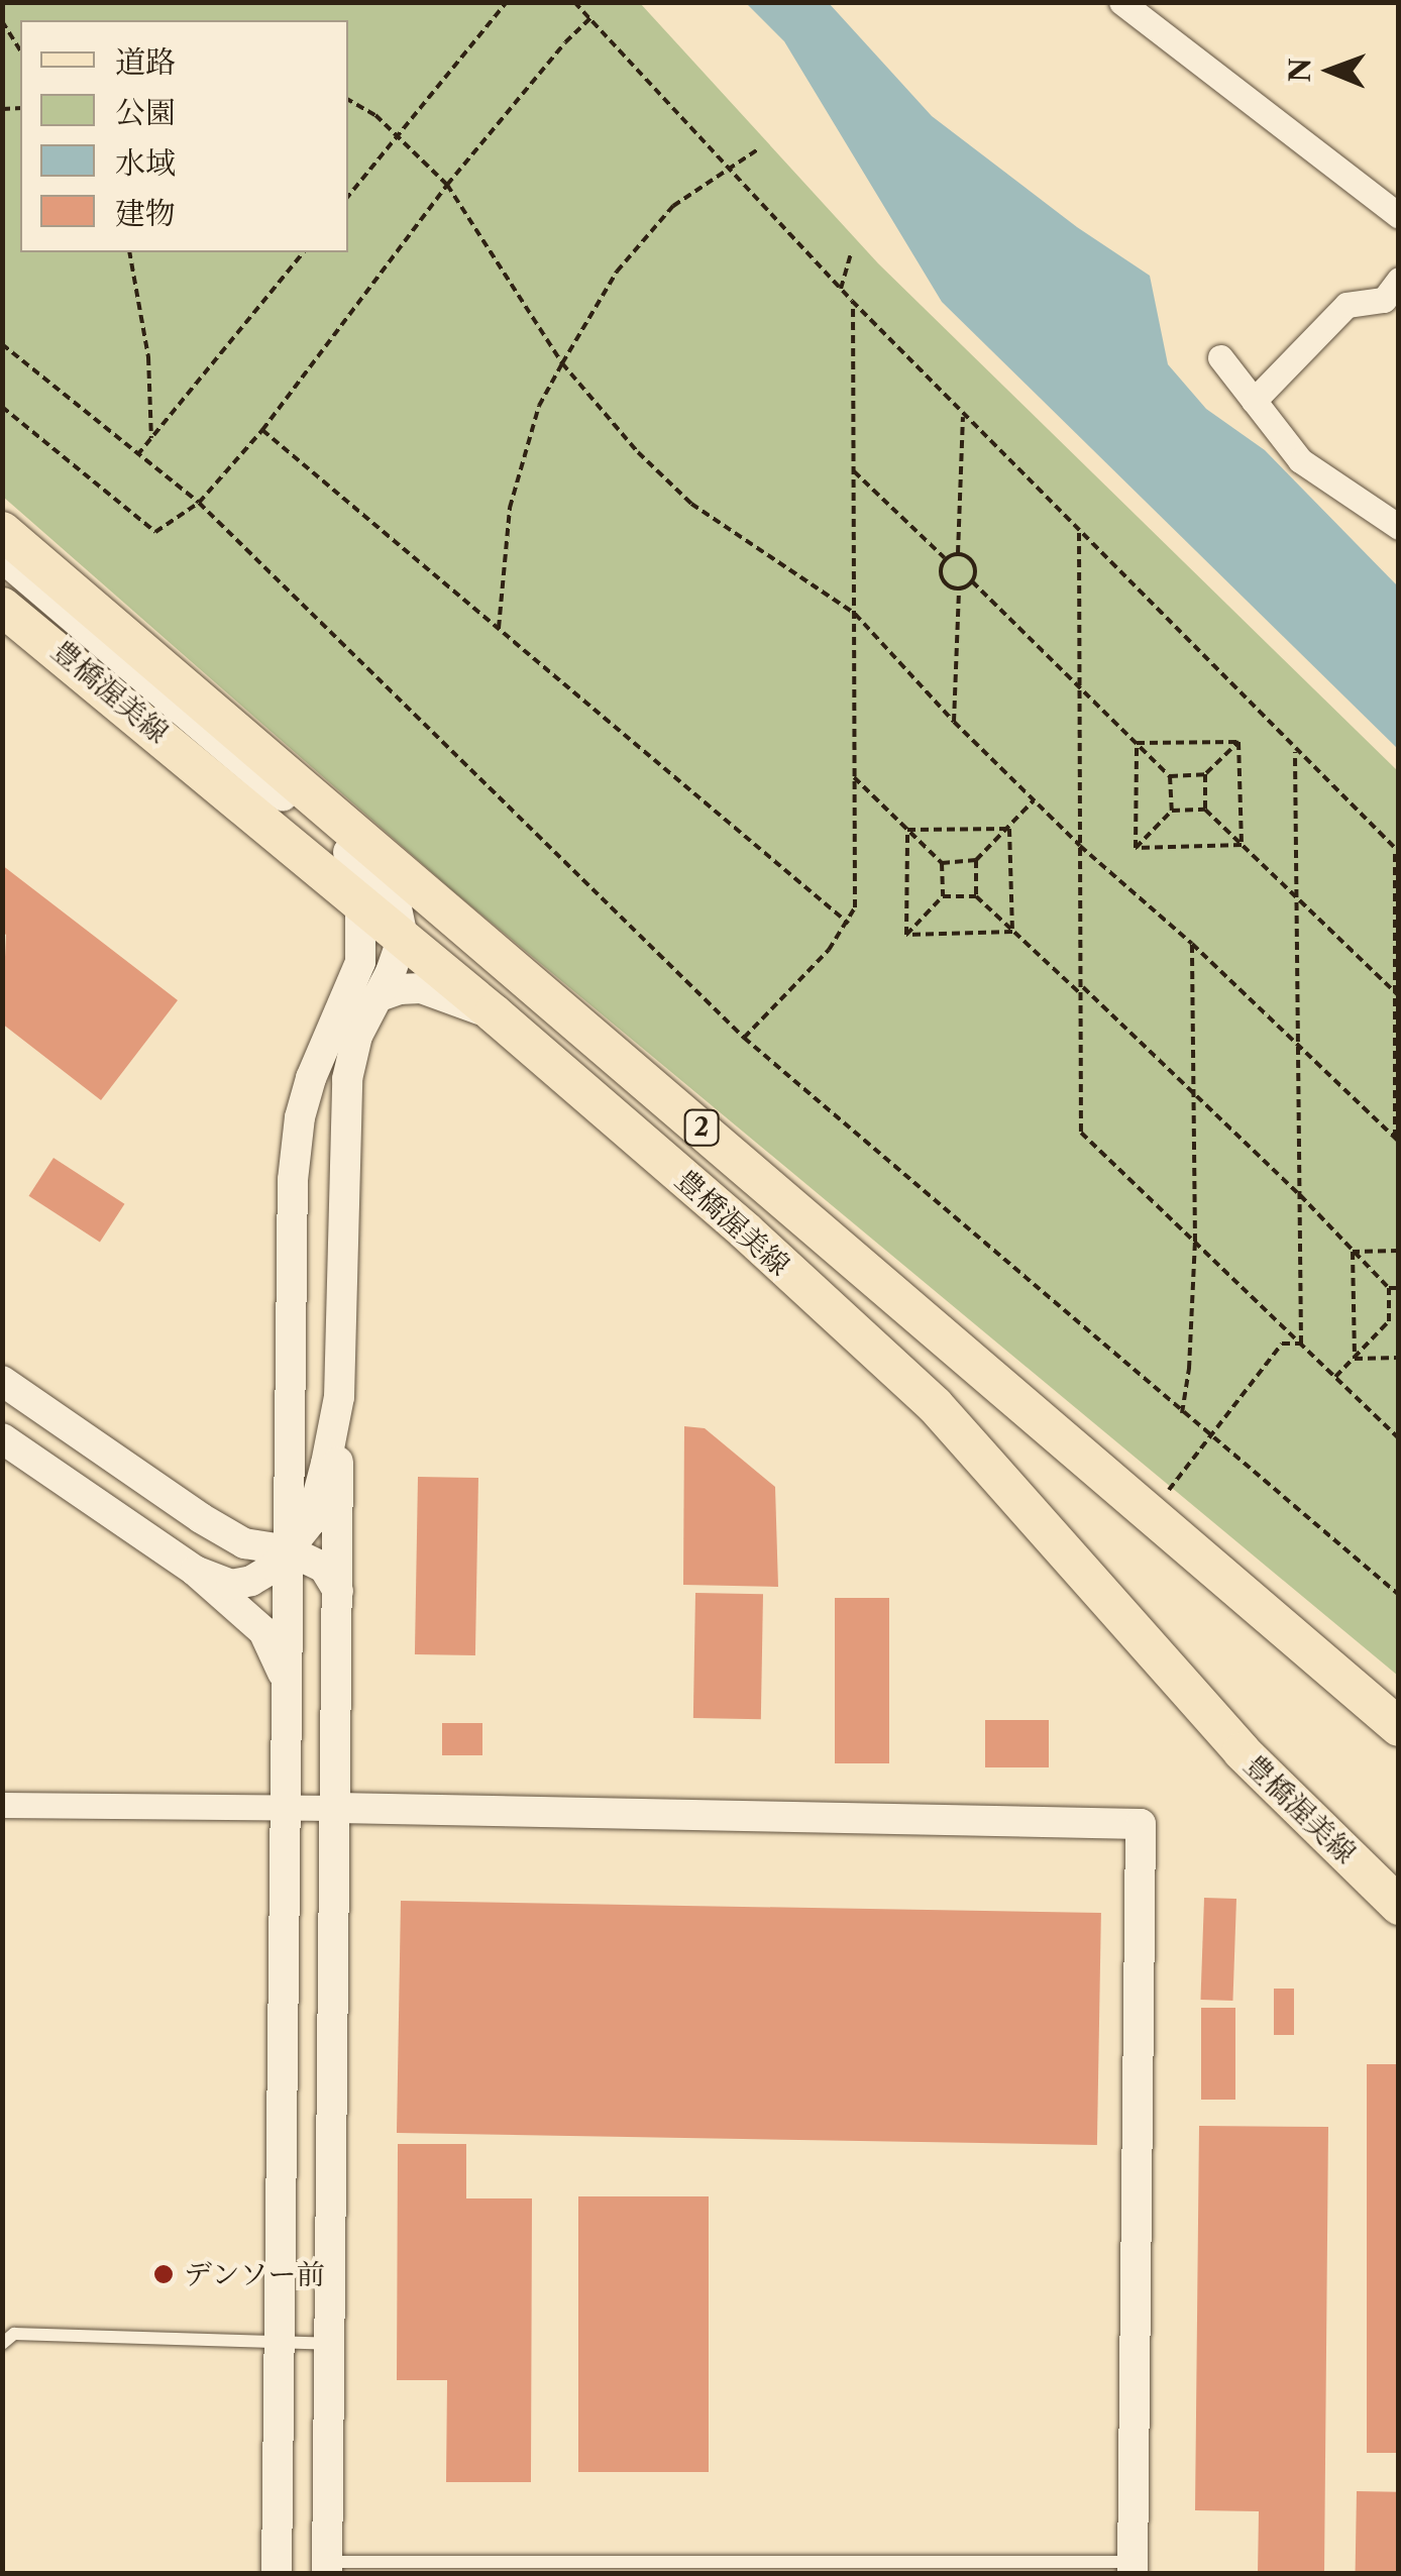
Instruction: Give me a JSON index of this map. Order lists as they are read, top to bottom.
{
  "streets": {
    "main road": ["豊橋渥美線", "2"]
  },
  "places": ["デンソー前"],
  "legend": [
    "道路",
    "公園",
    "水域",
    "建物"
  ],
  "north": "left"
}
